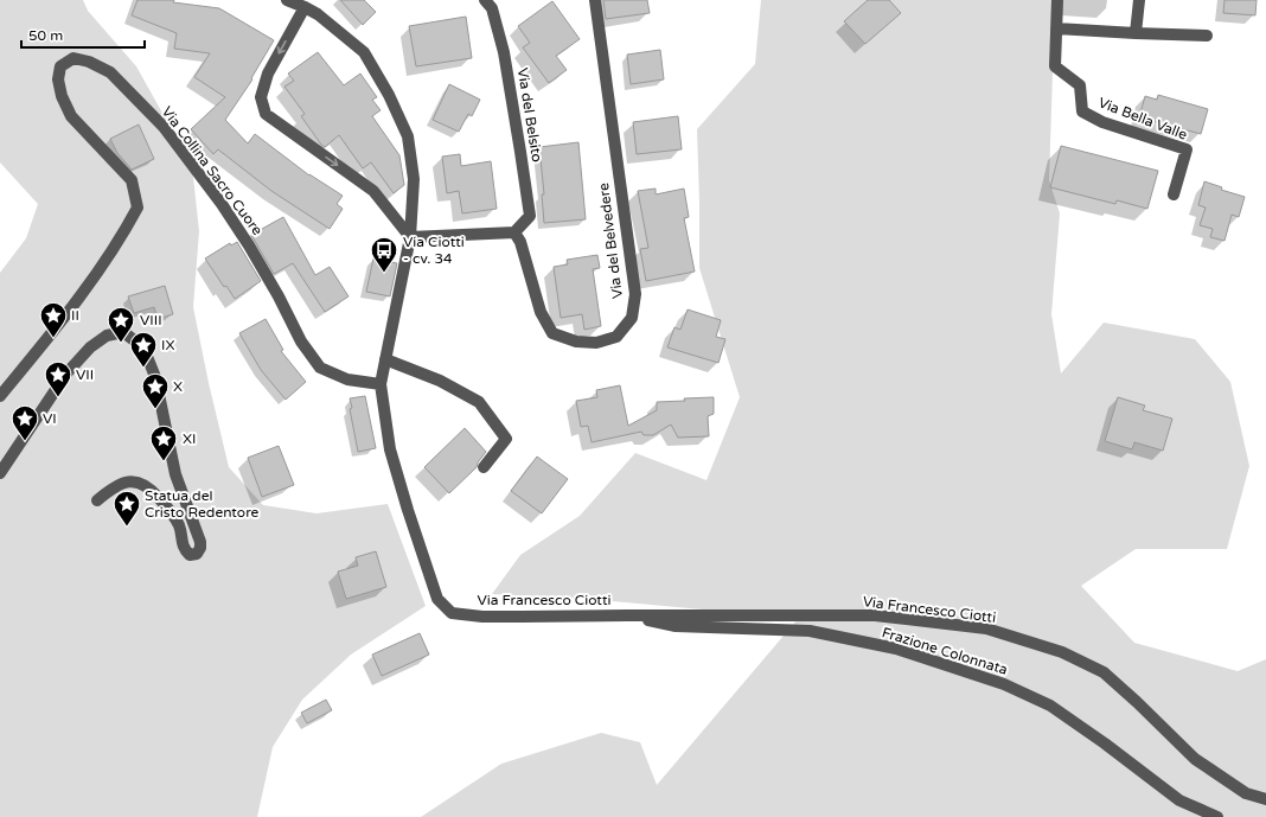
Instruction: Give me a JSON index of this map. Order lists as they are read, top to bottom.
{
  "streets": {
    "street": [
      "Via del Belsito",
      "Via Bella Valle",
      "Via Collina Sacro Cuore",
      "Via del Belvedere",
      "Via Francesco Ciotti",
      "Frazione Colonnata"
    ]
  },
  "crossings": [
    ["Via del Belsito", "Via del Belvedere"],
    ["Via Collina Sacro Cuore", "Via Francesco Ciotti"],
    ["Via Francesco Ciotti", "Frazione Colonnata"]
  ],
  "places": {
    "bus stop": ["Via Ciotti - cv. 34"],
    "place": [
      "II",
      "VIII",
      "IX",
      "VII",
      "X",
      "VI",
      "XI",
      "Statua del Cristo Redentore"
    ]
  },
  "scale_bar": "50 m"
}
